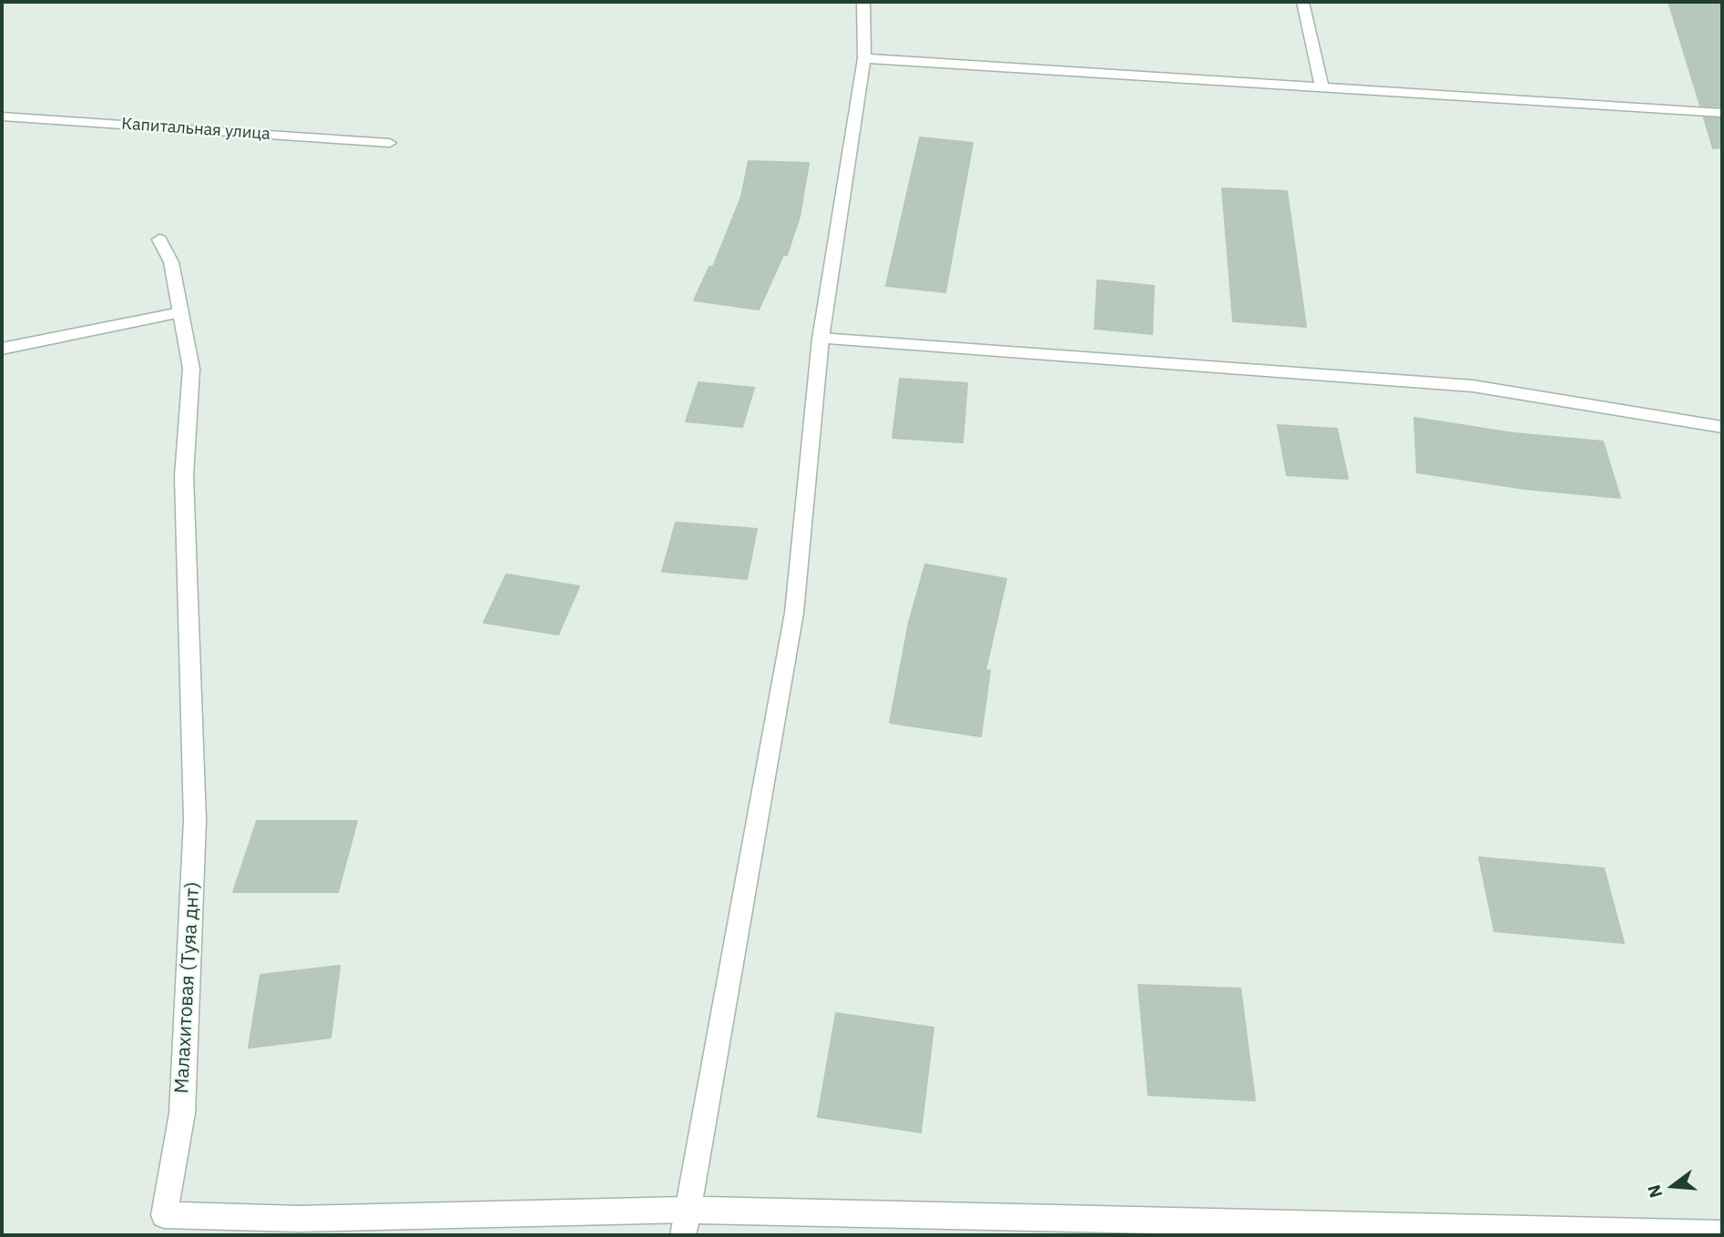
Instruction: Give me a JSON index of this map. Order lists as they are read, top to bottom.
{
  "streets": {
    "street": ["Капитальная улица", "Малахитовая (Туяа днт)"]
  },
  "north": "left"
}
